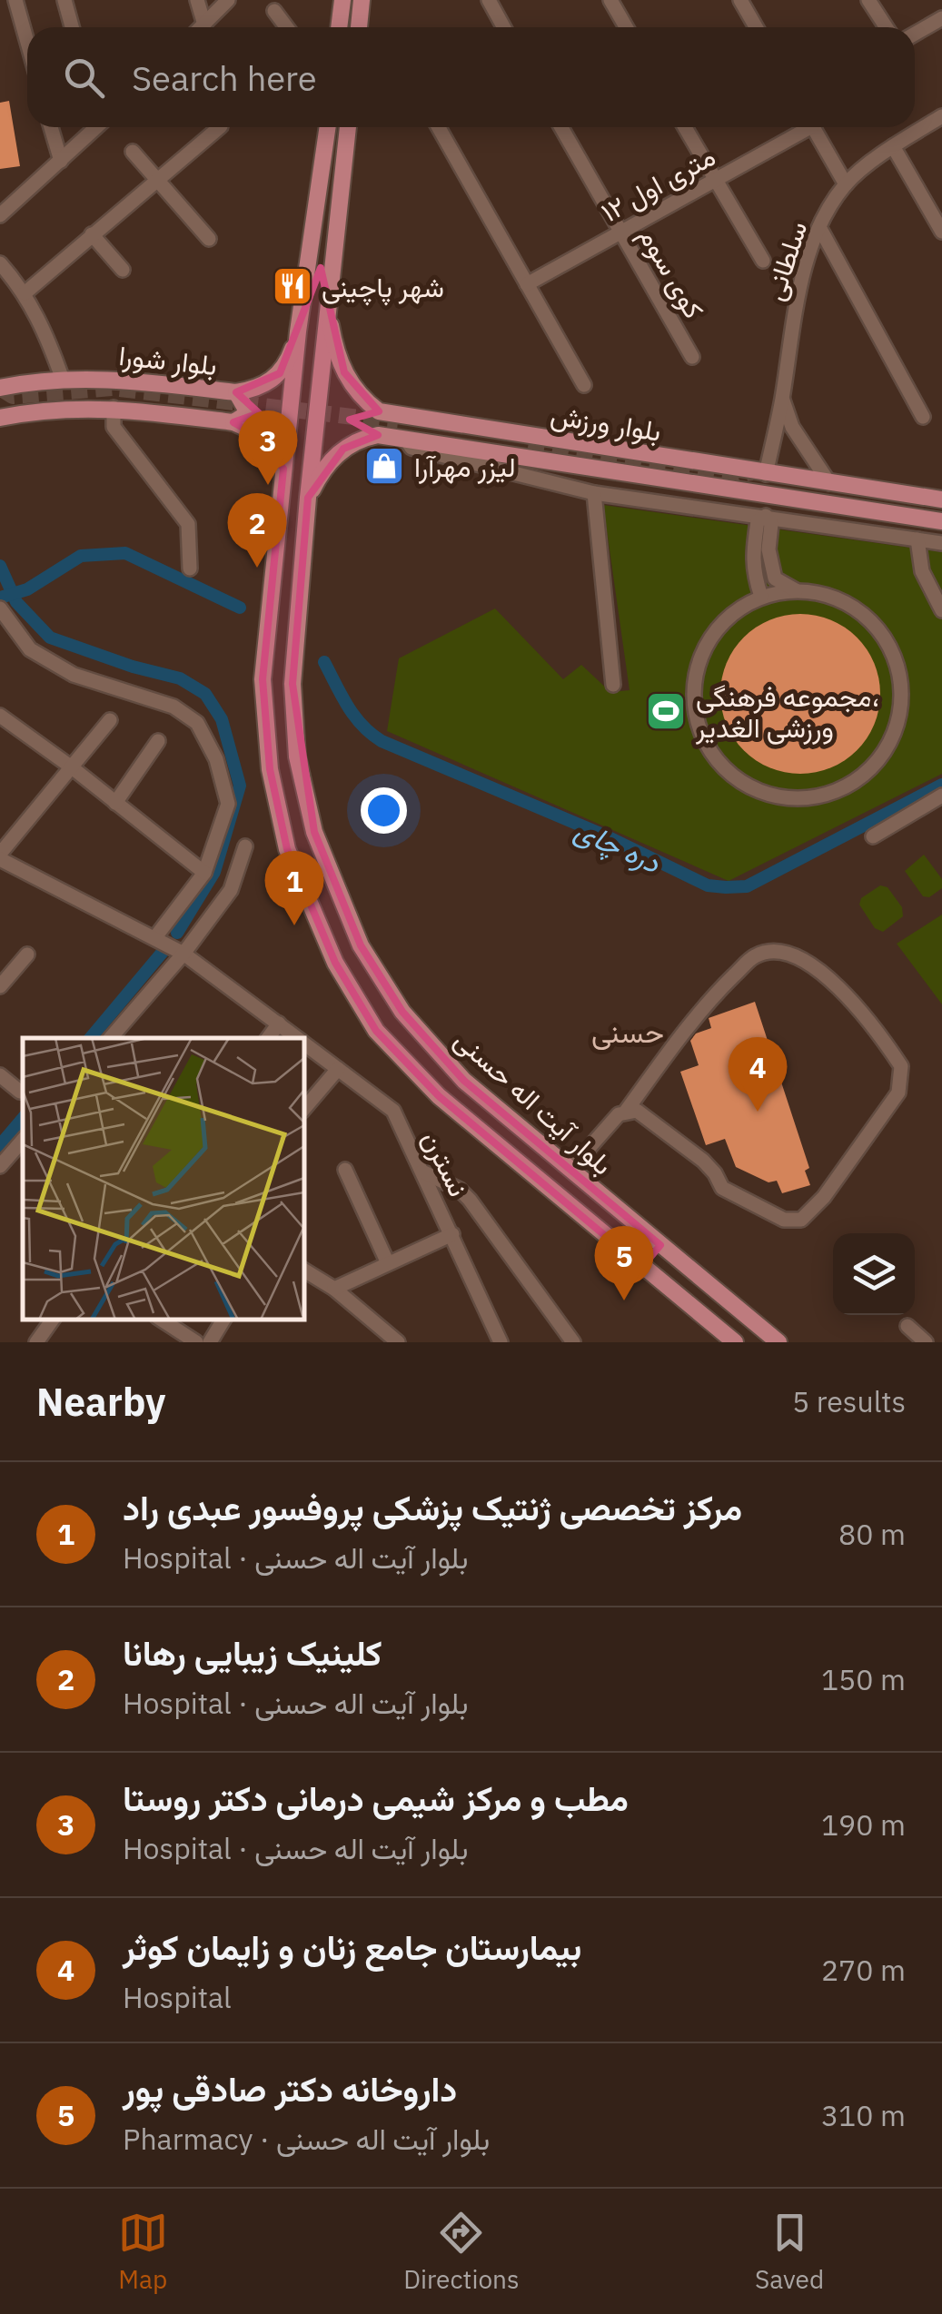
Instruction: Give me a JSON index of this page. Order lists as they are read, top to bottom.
{
  "streets": {
    "main road": ["بلوار شورا", "بلوار ورزش", "بلوار آیت اله حسنی"],
    "street": [
      "۱۲ متری اول",
      "سلطانی",
      "کوی سوم",
      "نسترن"
    ]
  },
  "crossings": [
    ["۱۲ متری اول", "کوی سوم"],
    ["سلطانی", "بلوار ورزش"],
    ["بلوار شورا", "بلوار آیت اله حسنی"]
  ],
  "districts": ["حسنی"],
  "water": ["دره چای"],
  "places": {
    "restaurant": ["شهر پاچینی"],
    "shop": ["لیزر مهرآرا"],
    "sports": ["مجموعه فرهنگی، ورزشی الغدیر"]
  },
  "page": {
    "search": "Search here",
    "pins": [
      "3",
      "2",
      "1",
      "4",
      "5"
    ],
    "heading": ["Nearby", "5 results"],
    "list": [
      {
        "mark": "1",
        "name": "مرکز تخصصی ژنتیک پزشکی پروفسور عبدی راد",
        "note": "Hospital · بلوار آیت اله حسنی",
        "value": "80 m"
      },
      {
        "mark": "2",
        "name": "کلینیک زیبایی رهانا",
        "note": "Hospital · بلوار آیت اله حسنی",
        "value": "150 m"
      },
      {
        "mark": "3",
        "name": "مطب و مرکز شیمی درمانی دکتر روستا",
        "note": "Hospital · بلوار آیت اله حسنی",
        "value": "190 m"
      },
      {
        "mark": "4",
        "name": "بیمارستان جامع زنان و زایمان کوثر",
        "note": "Hospital",
        "value": "270 m"
      },
      {
        "mark": "5",
        "name": "داروخانه دکتر صادقی پور",
        "note": "Pharmacy · بلوار آیت اله حسنی",
        "value": "310 m"
      }
    ],
    "nav": ["Map", "Directions", "Saved"]
  }
}
